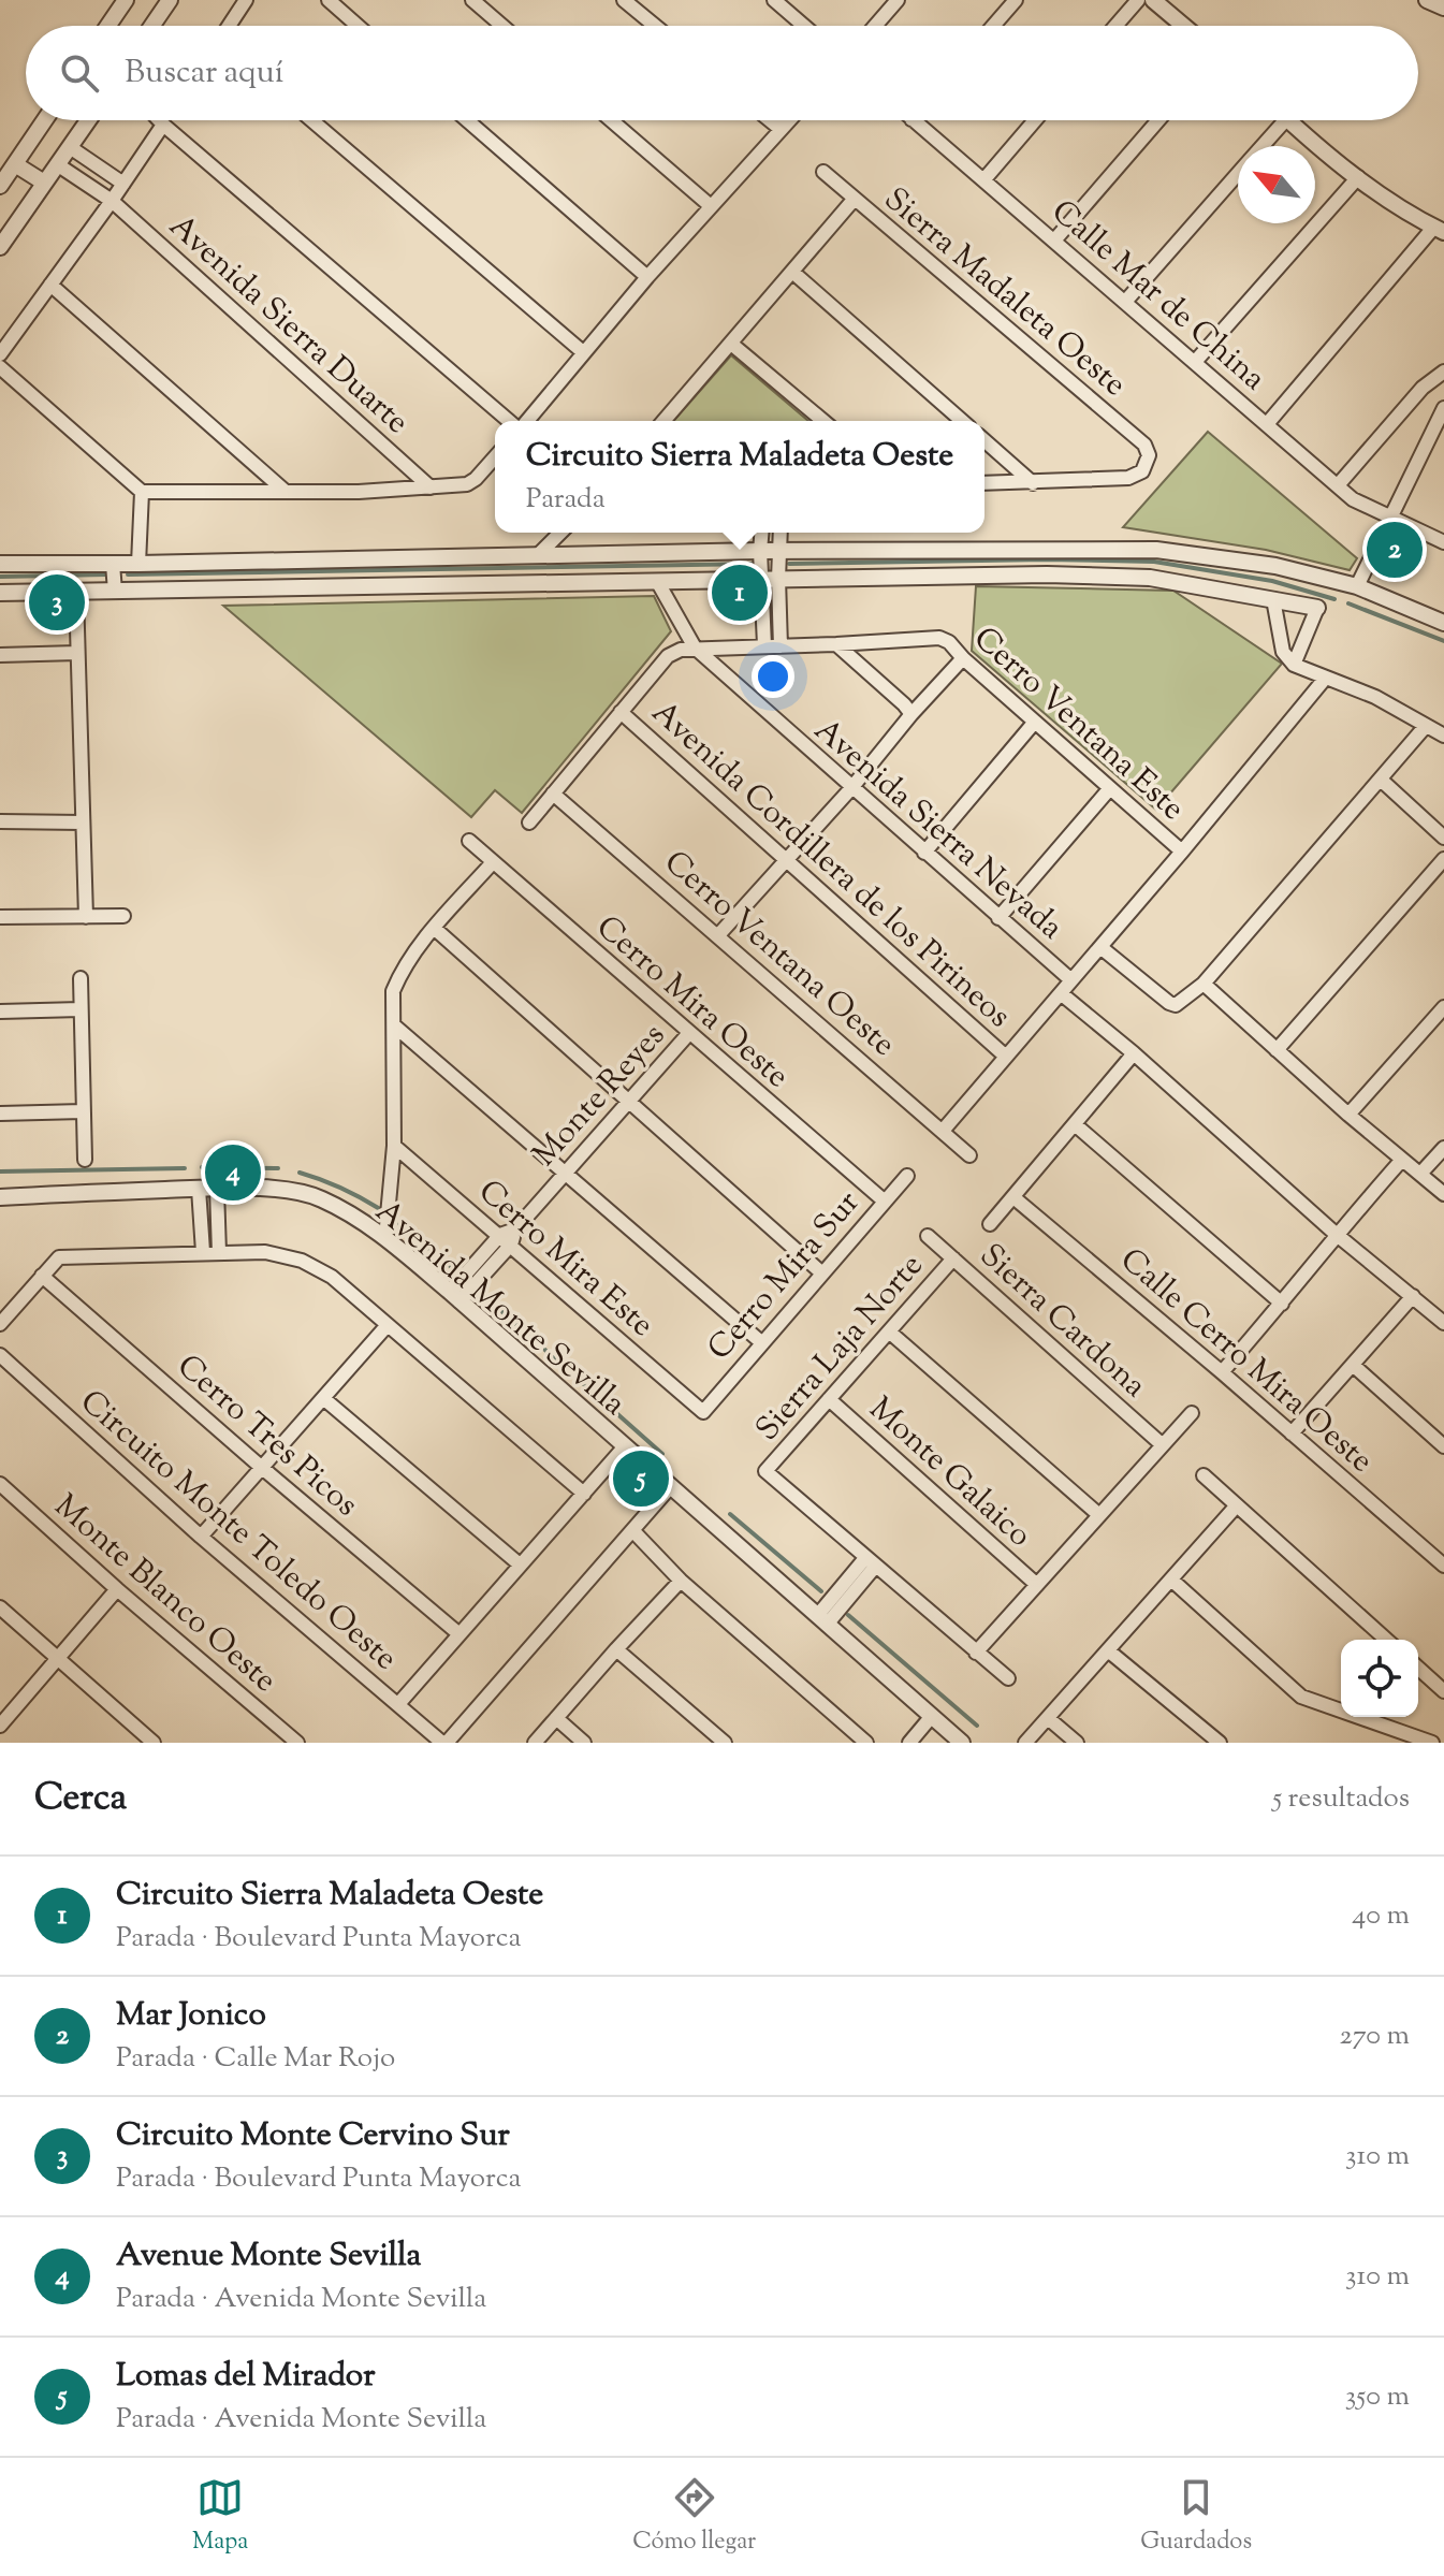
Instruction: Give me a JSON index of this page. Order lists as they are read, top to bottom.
{
  "streets": {
    "street": [
      "Sierra Madaleta Oeste",
      "Calle Mar de China",
      "Avenida Sierra Duarte",
      "Cerro Ventana Este",
      "Avenida Sierra Nevada",
      "Avenida Cordillera de los Pirineos",
      "Cerro Ventana Oeste",
      "Cerro Mira Oeste",
      "Monte Reyes",
      "Cerro Mira Este",
      "Cerro Mira Sur",
      "Avenida Monte Sevilla",
      "Sierra Cardona",
      "Sierra Laja Norte",
      "Calle Cerro Mira Oeste",
      "Cerro Tres Picos",
      "Monte Galaico",
      "Circuito Monte Toledo Oeste",
      "Monte Blanco Oeste"
    ]
  },
  "crossings": [
    ["Cerro Mira Oeste", "Monte Reyes"],
    ["Cerro Mira Oeste", "Cerro Mira Sur"],
    ["Monte Reyes", "Cerro Mira Este"],
    ["Monte Reyes", "Avenida Monte Sevilla"],
    ["Cerro Mira Este", "Cerro Mira Sur"],
    ["Sierra Cardona", "Sierra Laja Norte"],
    ["Sierra Laja Norte", "Monte Galaico"]
  ],
  "north": "top left",
  "page": {
    "search": "Buscar aquí",
    "popup": ["Circuito Sierra Maladeta Oeste", "Parada"],
    "pins": [
      "2",
      "1",
      "3",
      "4",
      "5"
    ],
    "heading": ["Cerca", "5 resultados"],
    "list": [
      {
        "mark": "1",
        "name": "Circuito Sierra Maladeta Oeste",
        "note": "Parada · Boulevard Punta Mayorca",
        "value": "40 m"
      },
      {
        "mark": "2",
        "name": "Mar Jonico",
        "note": "Parada · Calle Mar Rojo",
        "value": "270 m"
      },
      {
        "mark": "3",
        "name": "Circuito Monte Cervino Sur",
        "note": "Parada · Boulevard Punta Mayorca",
        "value": "310 m"
      },
      {
        "mark": "4",
        "name": "Avenue Monte Sevilla",
        "note": "Parada · Avenida Monte Sevilla",
        "value": "310 m"
      },
      {
        "mark": "5",
        "name": "Lomas del Mirador",
        "note": "Parada · Avenida Monte Sevilla",
        "value": "350 m"
      }
    ],
    "nav": ["Mapa", "Cómo llegar", "Guardados"]
  }
}
